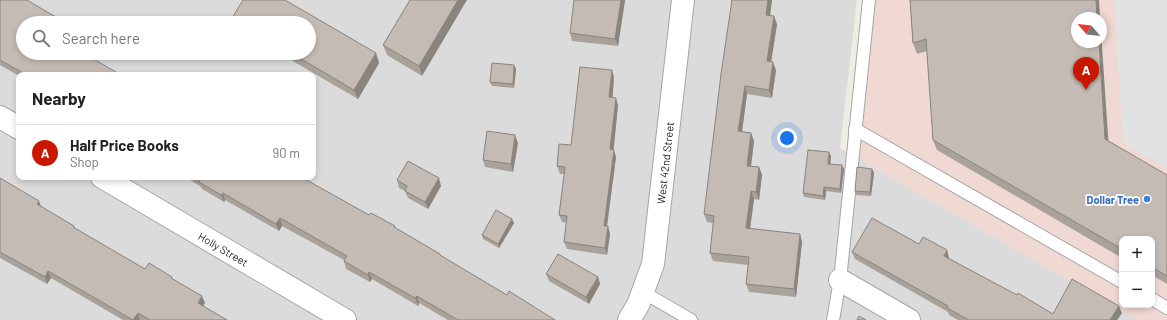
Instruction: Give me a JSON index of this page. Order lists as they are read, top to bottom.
{
  "streets": {
    "street": ["West 42nd Street", "Holly Street"]
  },
  "places": ["Dollar Tree"],
  "north": "top left",
  "page": {
    "search": "Search here",
    "pins": "A",
    "heading": "Nearby",
    "list": [
      {
        "mark": "A",
        "name": "Half Price Books",
        "note": "Shop",
        "value": "90 m"
      }
    ],
    "map_buttons": ["+", "−"]
  }
}
